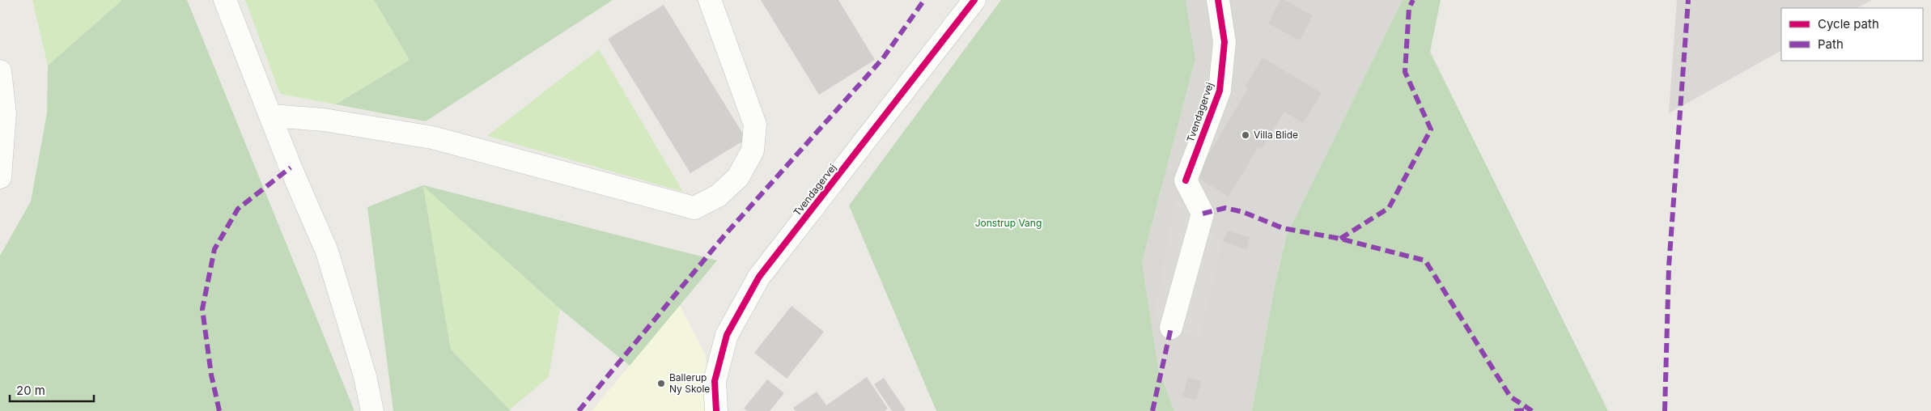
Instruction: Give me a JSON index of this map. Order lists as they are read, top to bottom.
{
  "streets": {
    "street": ["Tvendagervej"]
  },
  "parks": ["Jonstrup Vang"],
  "places": ["Villa Blide", "Ballerup Ny Skole"],
  "legend": ["Cycle path", "Path"],
  "scale_bar": "20 m"
}
